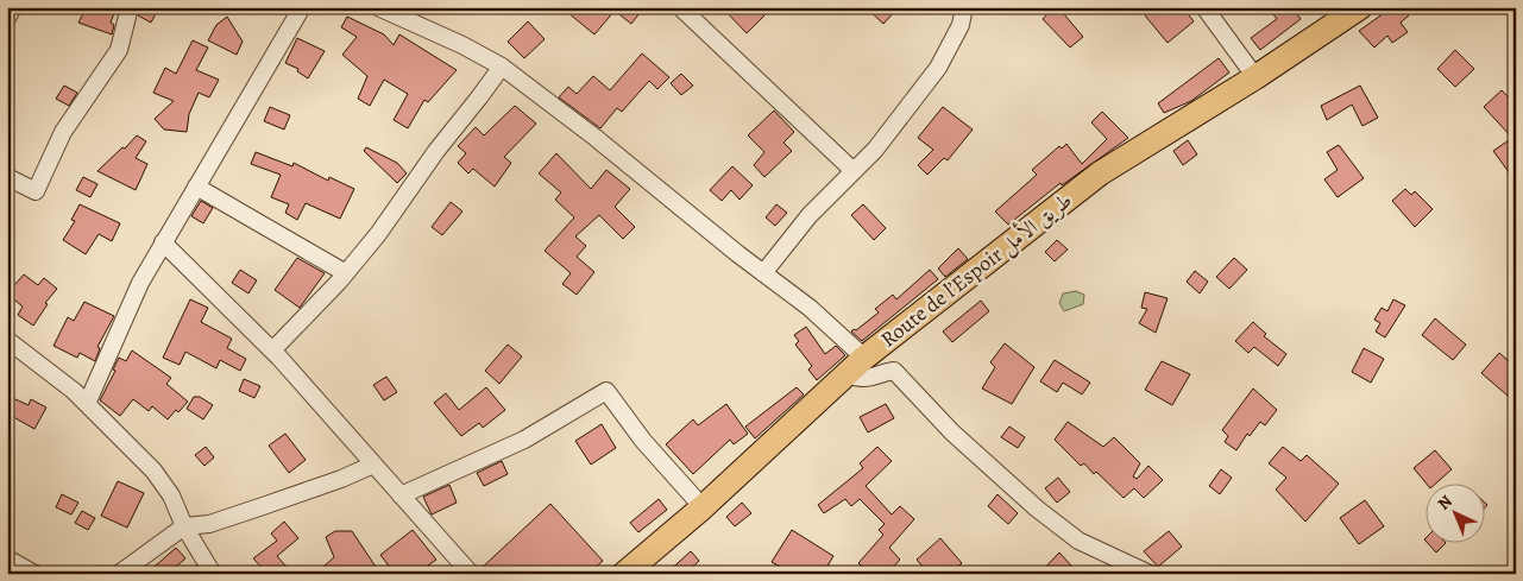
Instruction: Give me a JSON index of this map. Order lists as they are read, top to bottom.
{
  "streets": {
    "highway": ["Route de l’Espoir طريق الأمل"]
  },
  "north": "top left"
}
